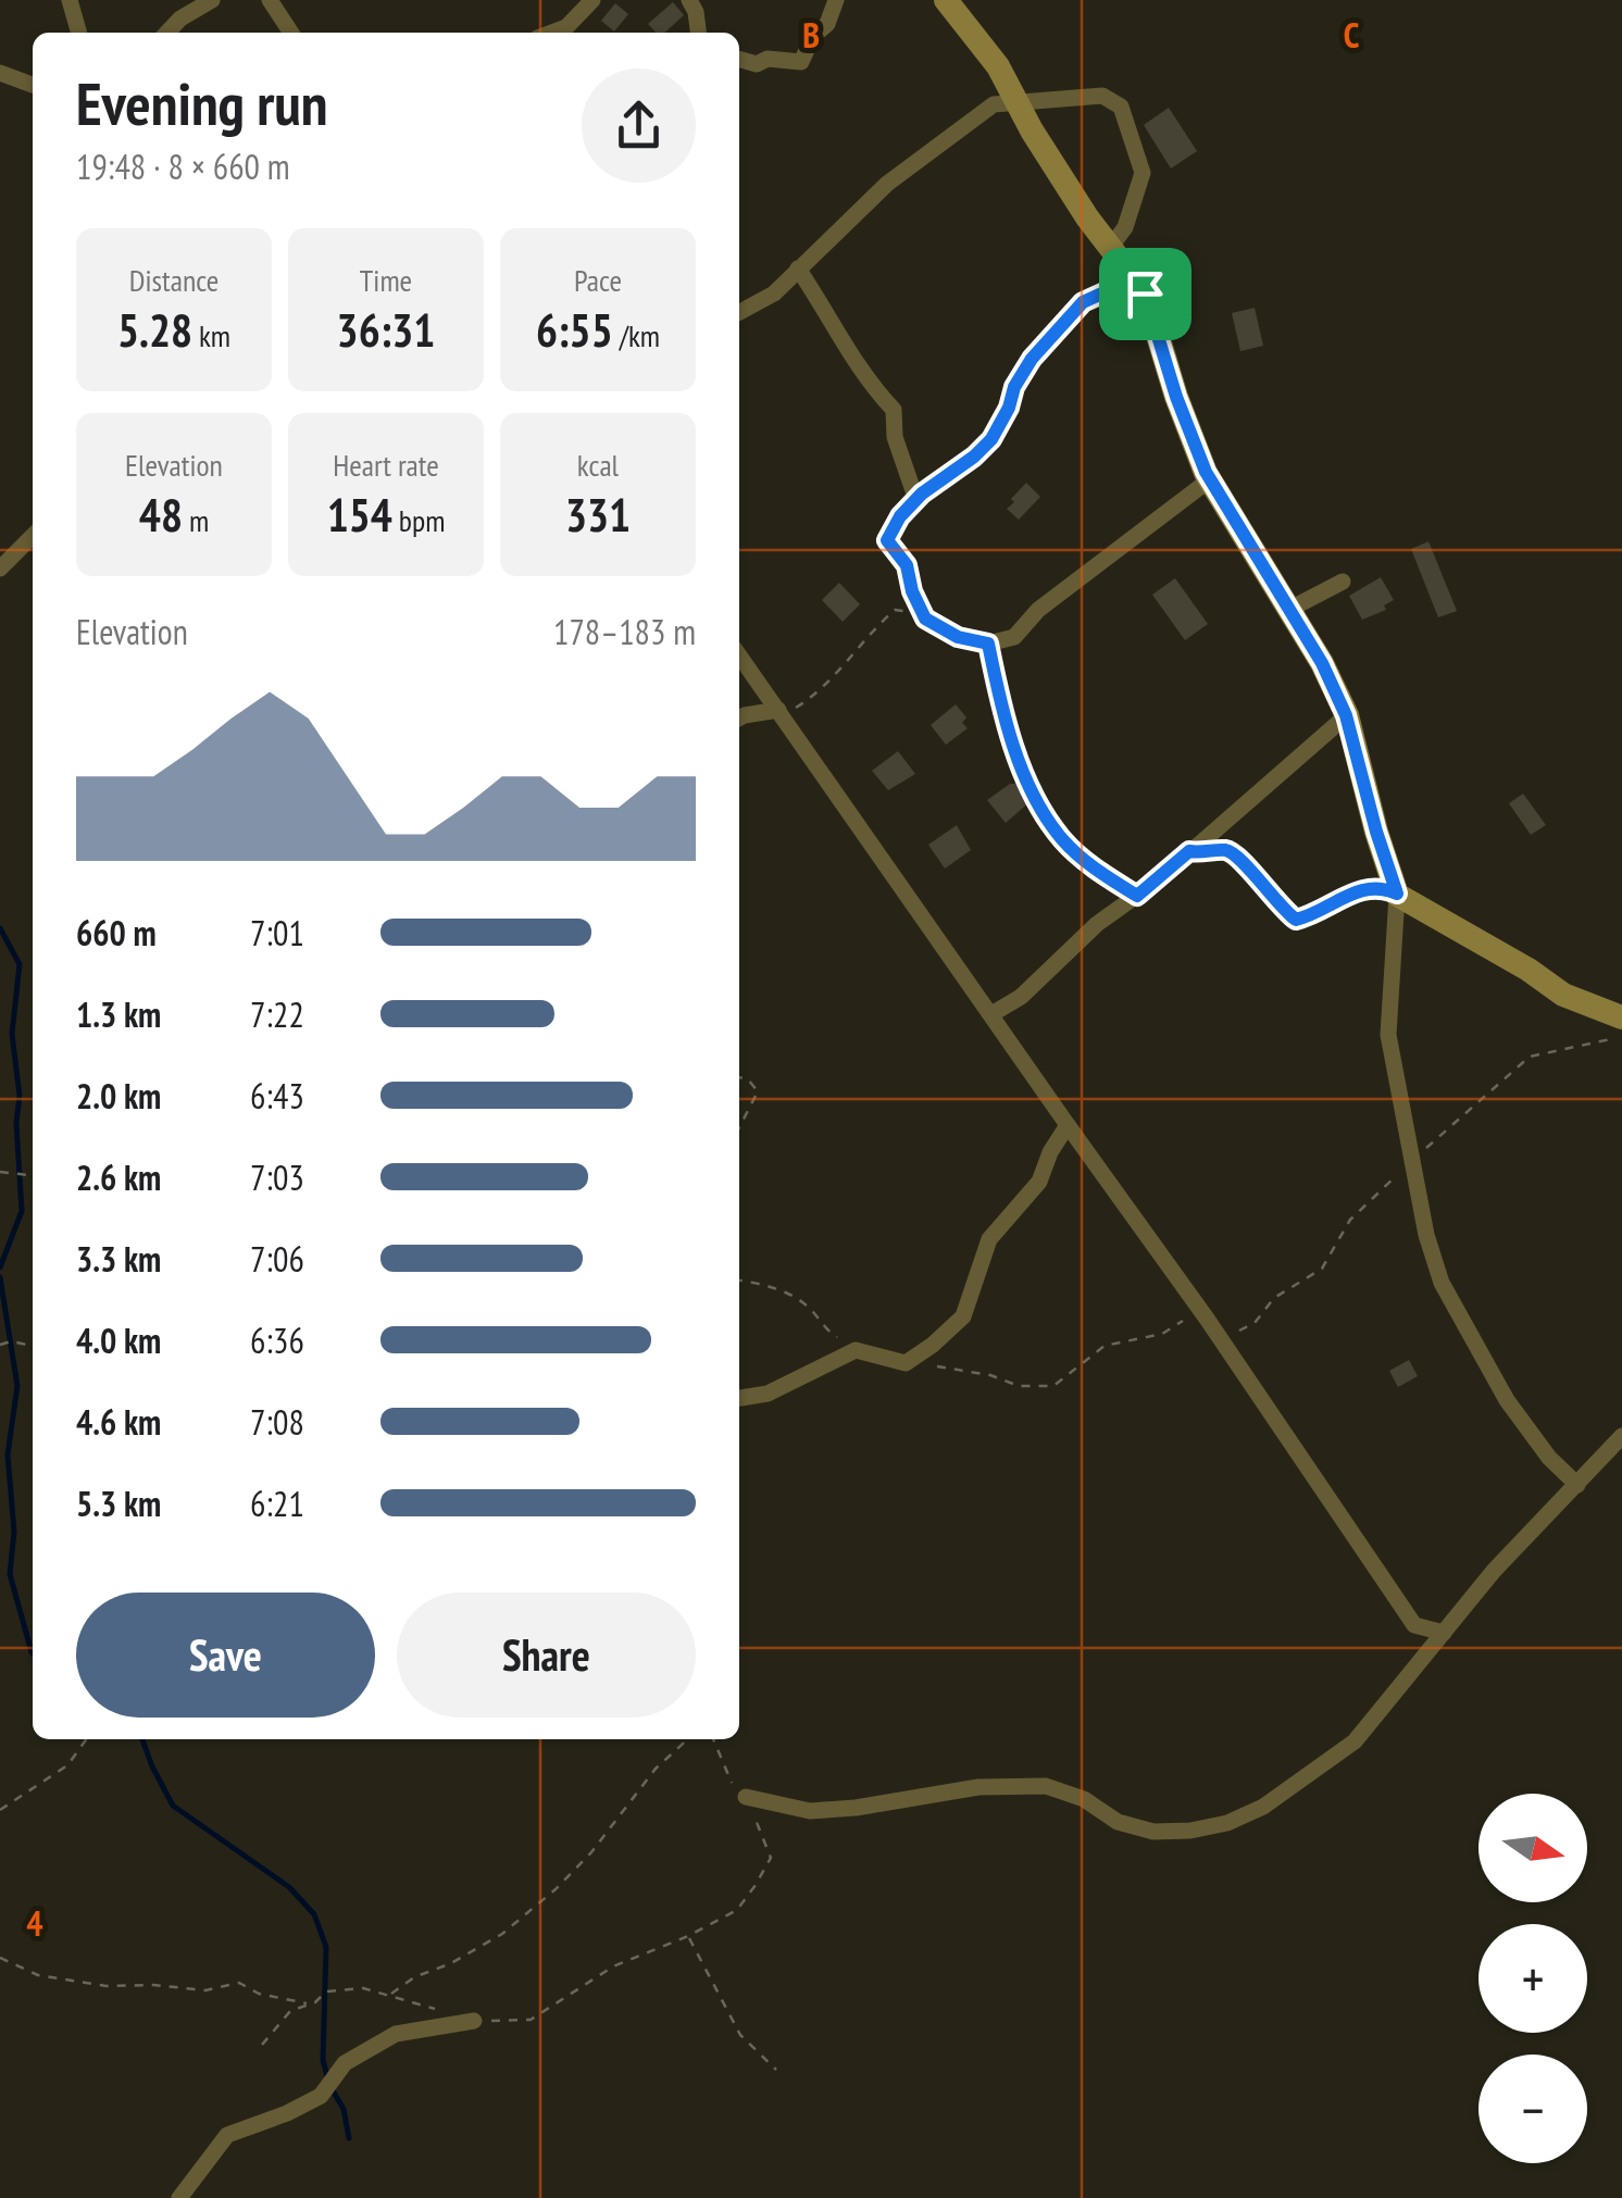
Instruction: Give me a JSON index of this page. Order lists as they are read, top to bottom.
{
  "north": "right",
  "page": {
    "heading": ["Evening run", "19:48 · 8 × 660 m"],
    "stats": [
      ["Distance", "5.28 km"],
      ["Time", "36:31"],
      ["Pace", "6:55 /km"],
      ["Elevation", "48 m"],
      ["Heart rate", "154 bpm"],
      ["kcal", "331"]
    ],
    "chart": ["Elevation", "178–183 m"],
    "list": [
      {
        "name": "660 m",
        "note": "7:01"
      },
      {
        "name": "1.3 km",
        "note": "7:22"
      },
      {
        "name": "2.0 km",
        "note": "6:43"
      },
      {
        "name": "2.6 km",
        "note": "7:03"
      },
      {
        "name": "3.3 km",
        "note": "7:06"
      },
      {
        "name": "4.0 km",
        "note": "6:36"
      },
      {
        "name": "4.6 km",
        "note": "7:08"
      },
      {
        "name": "5.3 km",
        "note": "6:21"
      }
    ],
    "buttons": ["Save", "Share"],
    "map_buttons": ["+", "−"]
  },
  "grid": {
    "columns": ["B", "C"],
    "rows": ["4"]
  }
}
